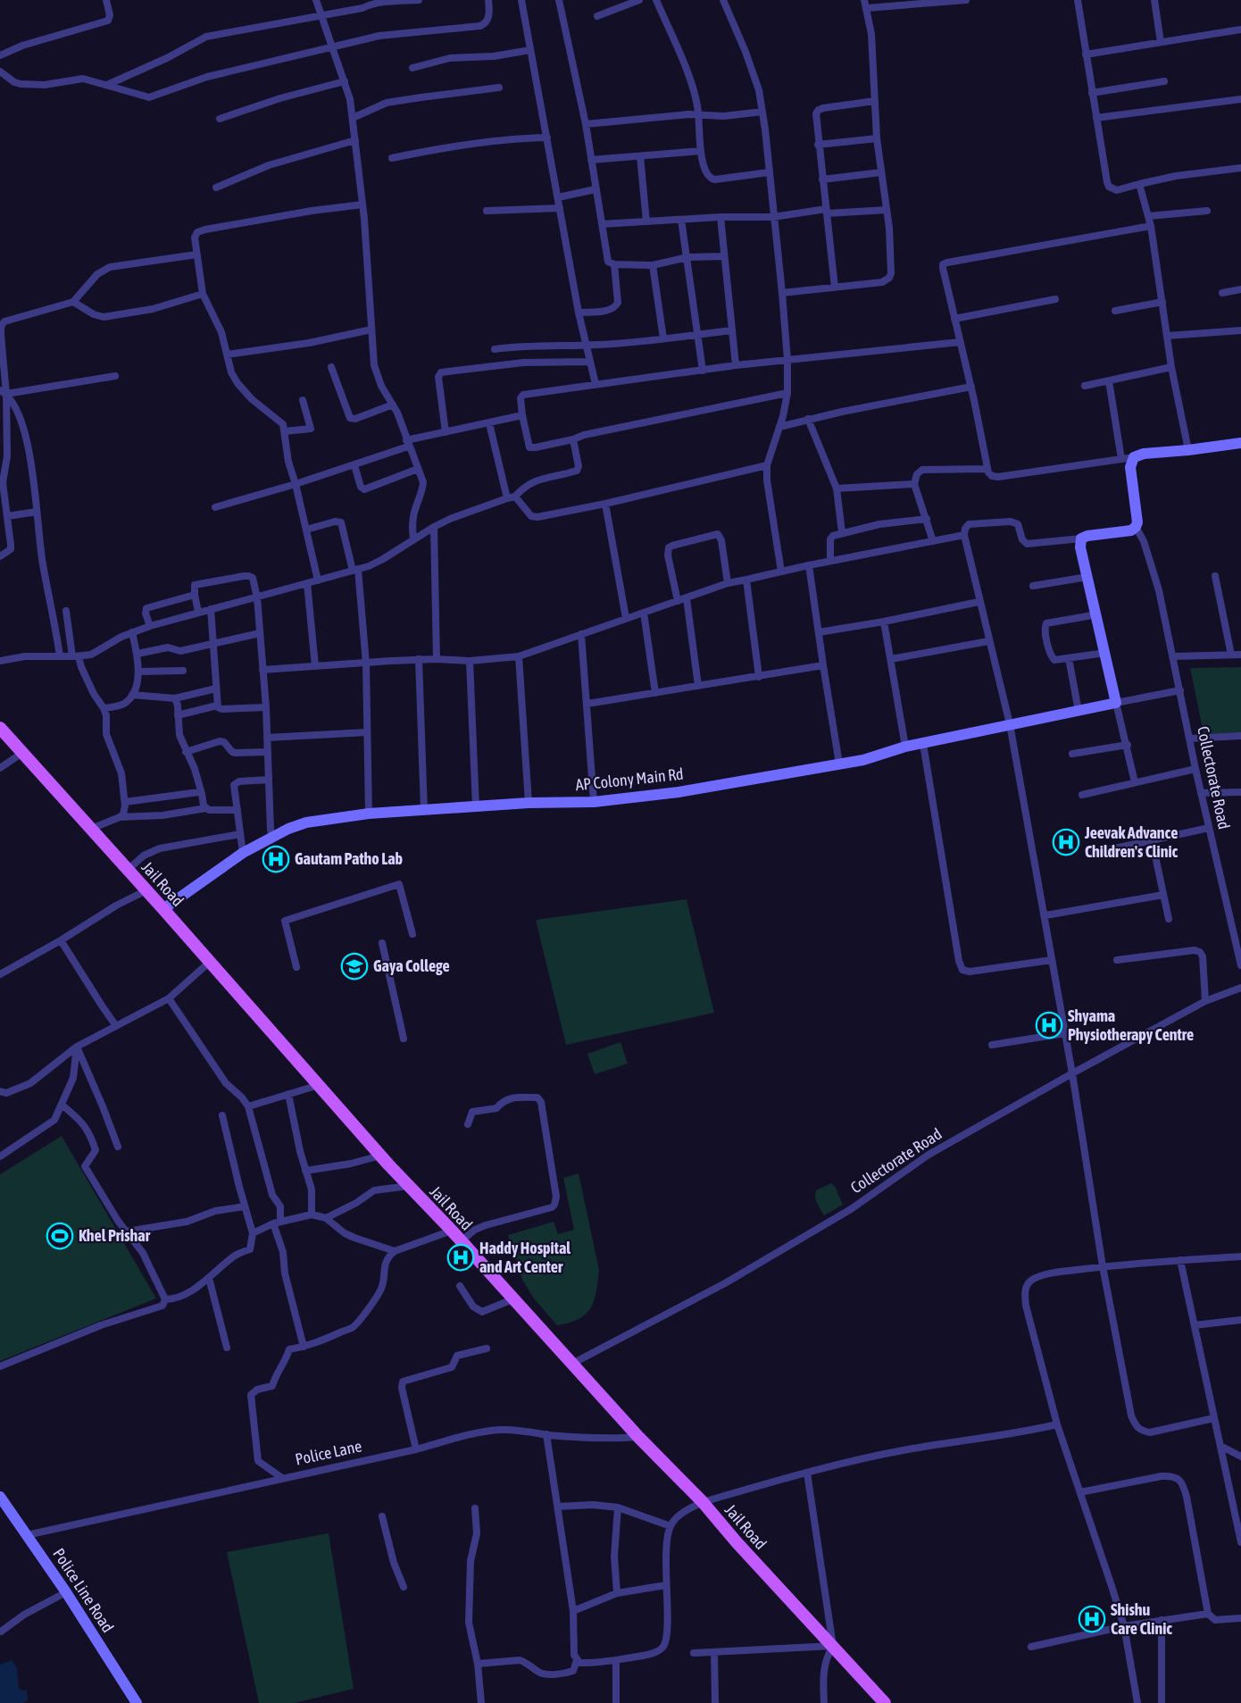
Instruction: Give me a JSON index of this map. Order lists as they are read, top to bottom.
{
  "streets": {
    "main road": ["Jail Road"],
    "street": [
      "Collectorate Road",
      "AP Colony Main Rd",
      "Police Lane",
      "Police Line Road"
    ]
  },
  "crossings": [
    ["Collectorate Road", "Jail Road"],
    ["AP Colony Main Rd", "Jail Road"],
    ["Jail Road", "Police Lane"],
    ["Police Lane", "Police Line Road"]
  ],
  "places": {
    "hospital": [
      "Jeevak Advance Children's Clinic",
      "Gautam Patho Lab",
      "Shyama Physiotherapy Centre",
      "Haddy Hospital and Art Center",
      "Shishu Care Clinic"
    ],
    "school or university": ["Gaya College"],
    "sports": ["Khel Prishar"]
  }
}
